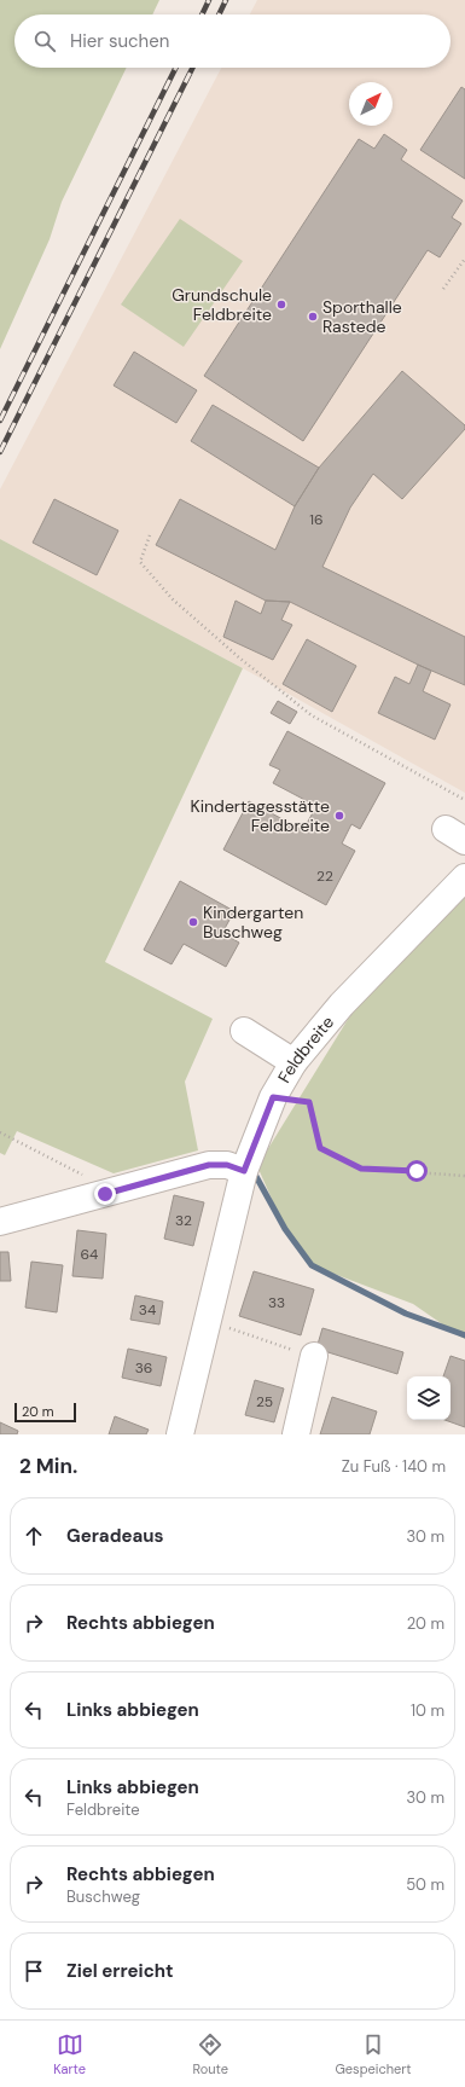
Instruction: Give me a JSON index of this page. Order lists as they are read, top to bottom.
{
  "streets": {
    "street": ["Feldbreite"]
  },
  "places": [
    "Grundschule Feldbreite",
    "Sporthalle Rastede",
    "Kindertagesstätte Feldbreite",
    "Kindergarten Buschweg"
  ],
  "house_numbers": [
    "16",
    "22",
    "32",
    "64",
    "33",
    "34",
    "36",
    "25"
  ],
  "scale_bar": "20 m",
  "north": "top right",
  "page": {
    "search": "Hier suchen",
    "scale": "20 m",
    "heading": ["2 Min.", "Zu Fuß · 140 m"],
    "list": [
      ["Geradeaus", "30 m"],
      ["Rechts abbiegen", "20 m"],
      ["Links abbiegen", "10 m"],
      ["Links abbiegen", "Feldbreite", "30 m"],
      ["Rechts abbiegen", "Buschweg", "50 m"],
      "Ziel erreicht"
    ],
    "nav": ["Karte", "Route", "Gespeichert"]
  }
}
